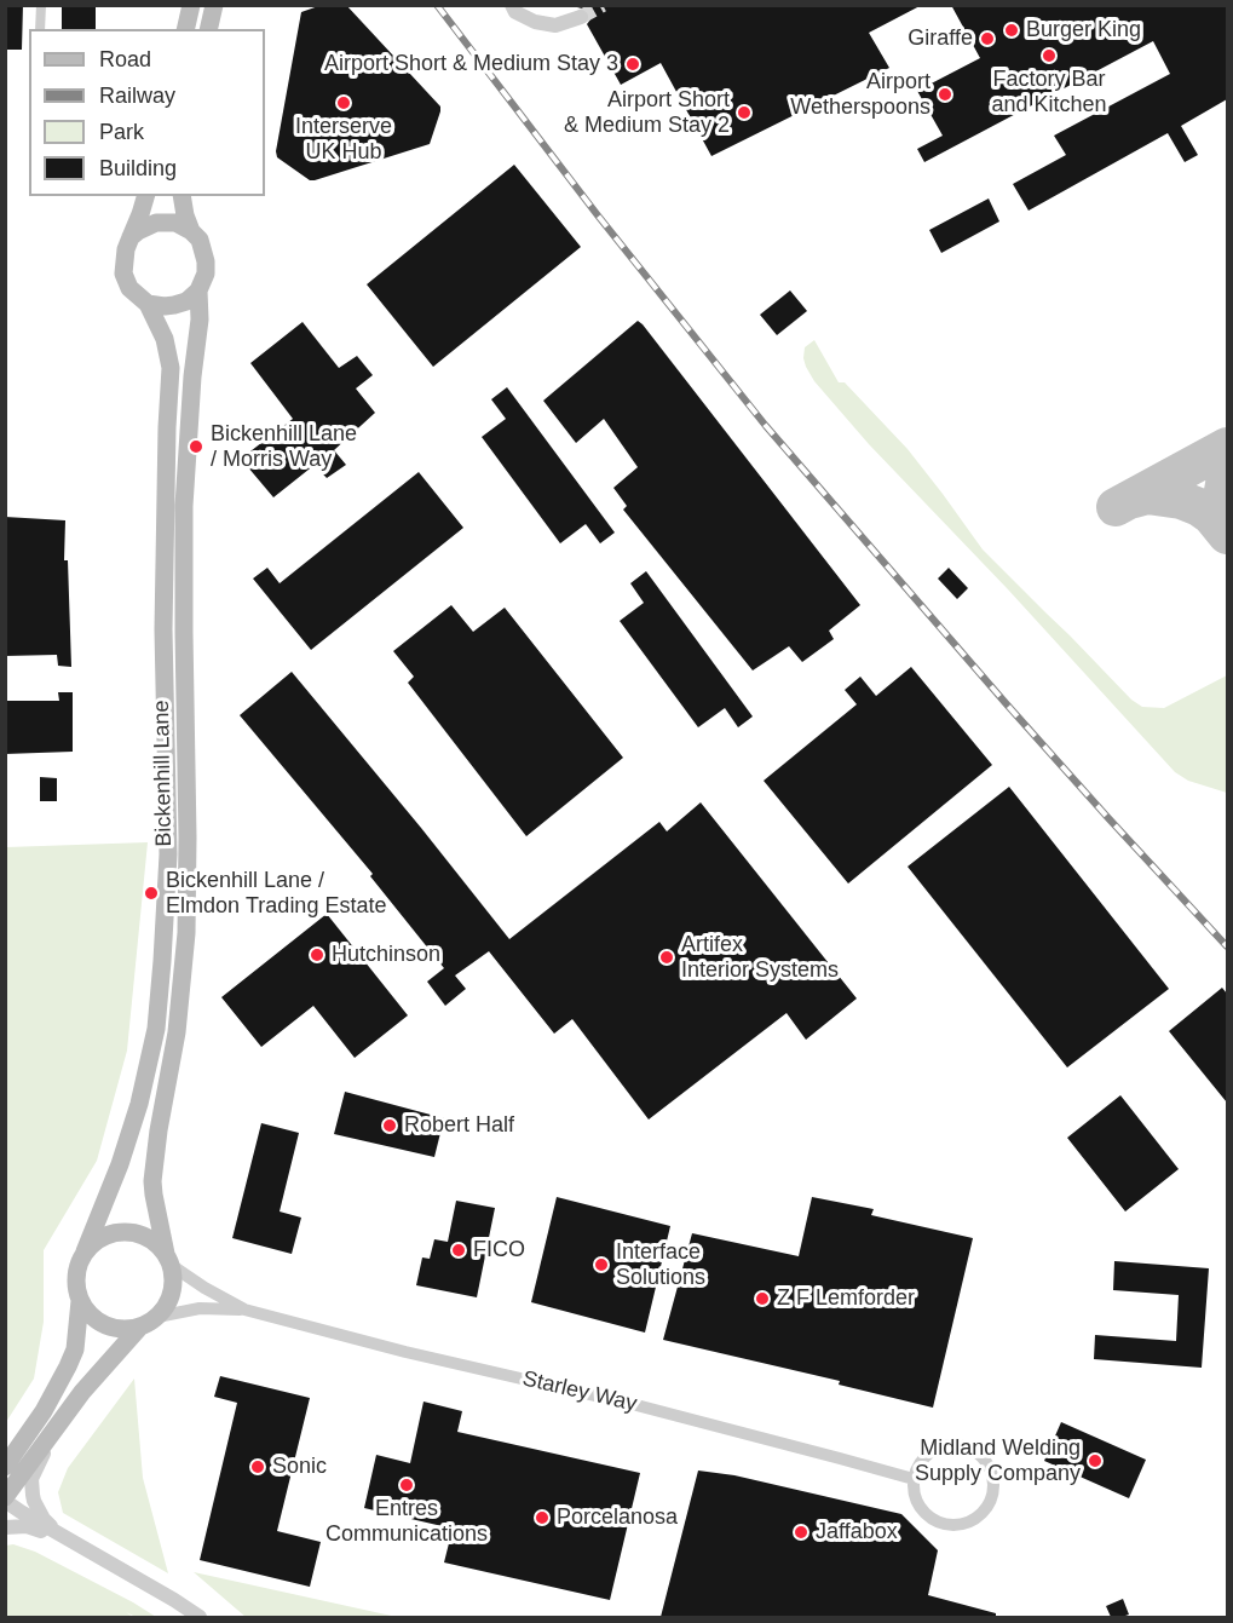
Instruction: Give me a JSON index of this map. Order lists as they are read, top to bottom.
{
  "streets": {
    "main road": ["Bickenhill Lane"],
    "street": ["Starley Way"]
  },
  "places": [
    "Burger King",
    "Giraffe",
    "Factory Bar and Kitchen",
    "Airport Short & Medium Stay 3",
    "Airport Wetherspoons",
    "Interserve UK Hub",
    "Airport Short & Medium Stay 2",
    "Bickenhill Lane / Morris Way",
    "Bickenhill Lane / Elmdon Trading Estate",
    "Hutchinson",
    "Artifex Interior Systems",
    "Robert Half",
    "FICO",
    "Interface Solutions",
    "Z F Lemforder",
    "Midland Welding Supply Company",
    "Sonic",
    "Entres Communications",
    "Porcelanosa",
    "Jaffabox"
  ],
  "legend": [
    "Road",
    "Railway",
    "Park",
    "Building"
  ]
}
